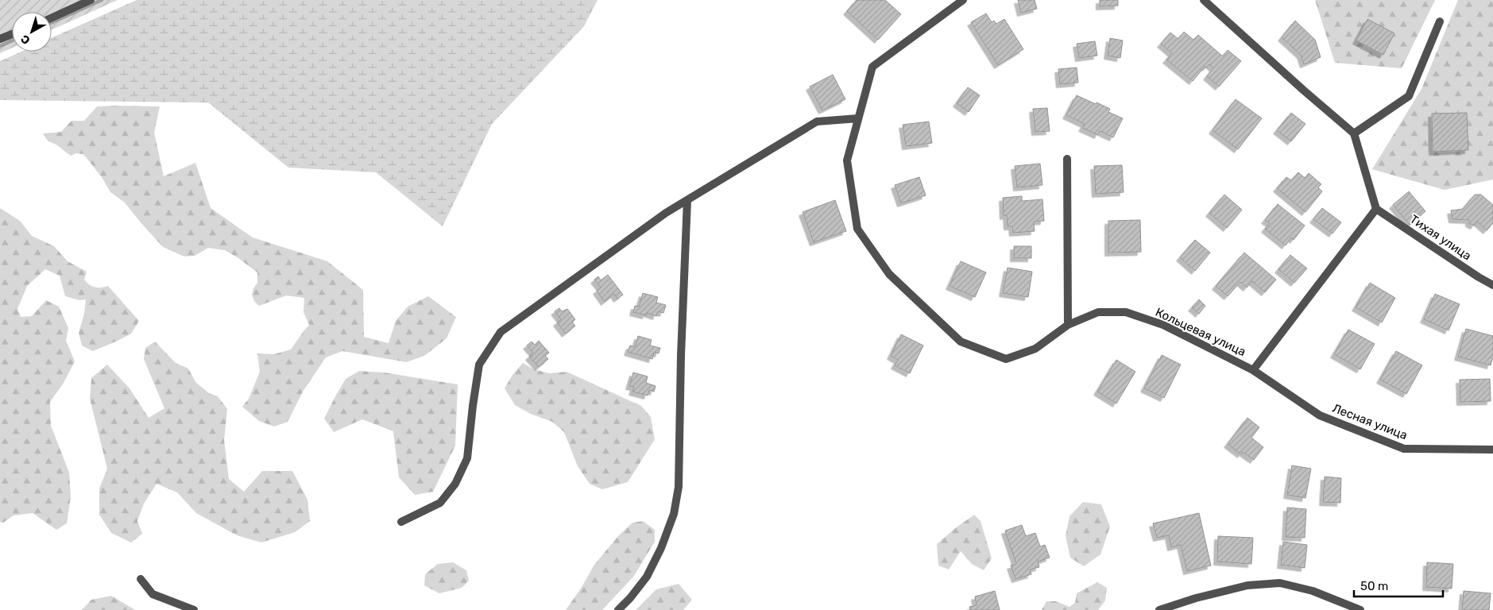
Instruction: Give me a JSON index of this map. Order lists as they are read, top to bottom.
{
  "streets": {
    "street": ["Тихая улица", "Кольцевая улица", "Лесная улица"]
  },
  "crossings": [
    ["Тихая улица", "Кольцевая улица"],
    ["Кольцевая улица", "Лесная улица"]
  ],
  "scale_bar": "50 m",
  "north": "bottom left"
}
